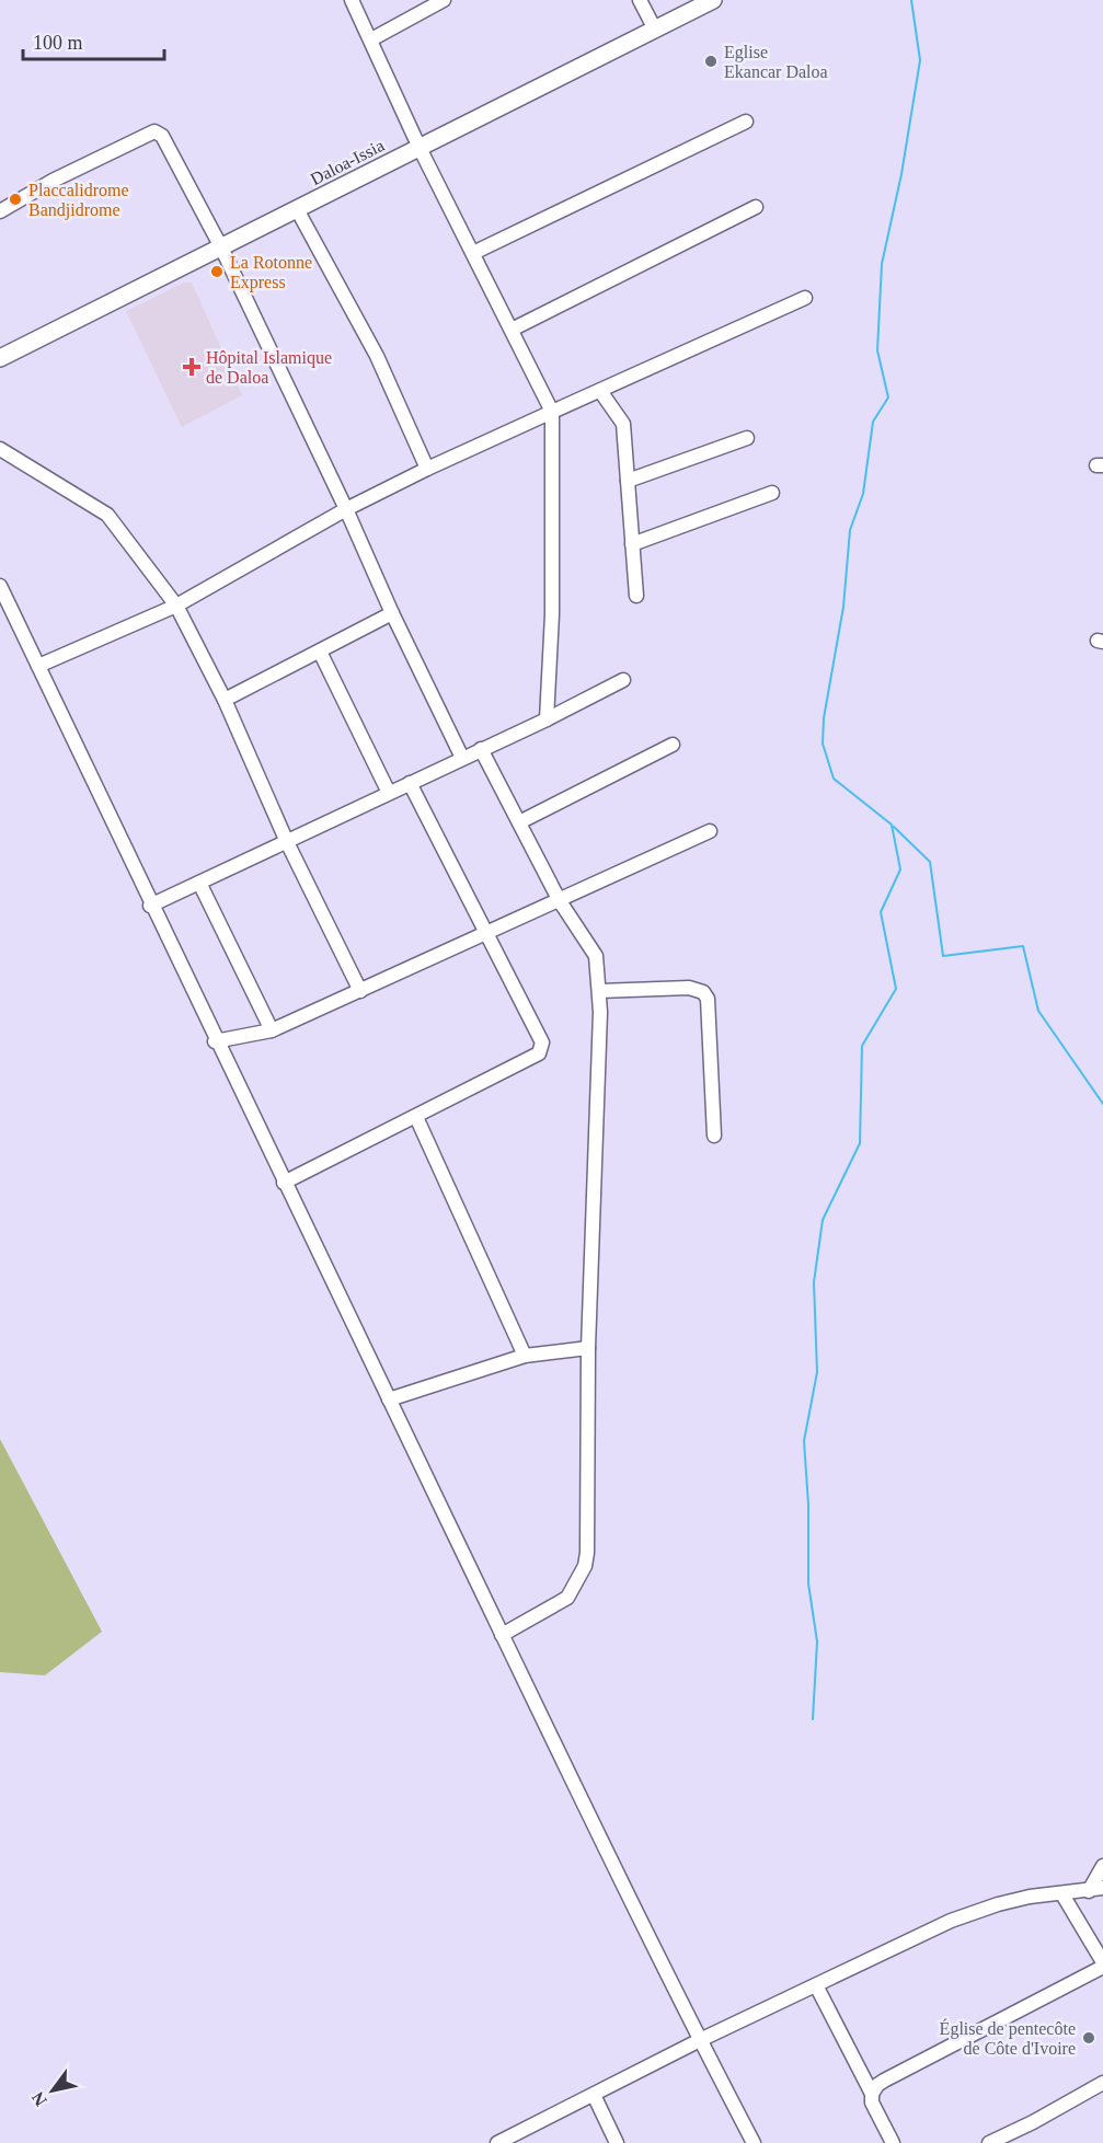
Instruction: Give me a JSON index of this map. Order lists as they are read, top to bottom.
{
  "streets": {
    "main road": ["Daloa-Issia"]
  },
  "places": {
    "other": [
      "Eglise Ekancar Daloa",
      "Placcalidrome Bandjidrome",
      "La Rotonne Express",
      "Église de pentecôte de Côte d'Ivoire"
    ],
    "health": ["Hôpital Islamique de Daloa"]
  },
  "scale_bar": "100 m",
  "north": "bottom left"
}
